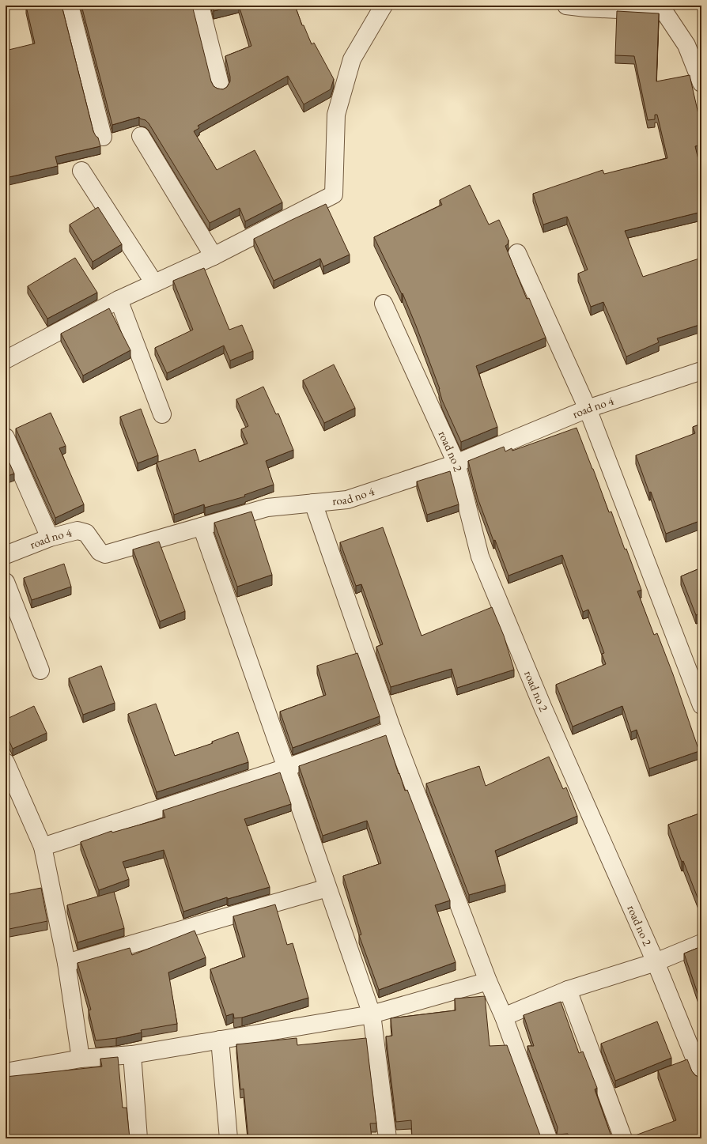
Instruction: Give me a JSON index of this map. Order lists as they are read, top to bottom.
{
  "streets": {
    "street": ["road no 4", "road no 2"]
  },
  "crossings": [
    ["road no 4", "road no 2"]
  ]
}
